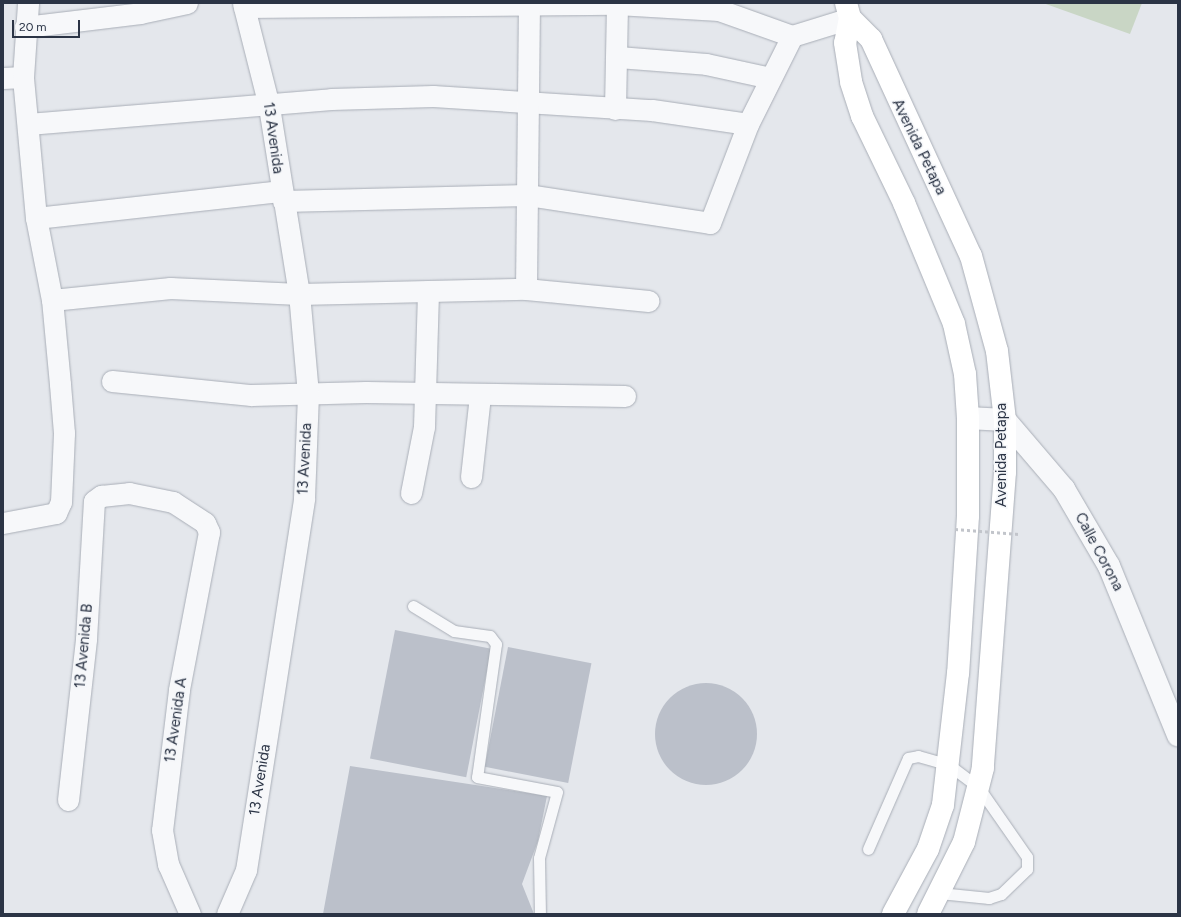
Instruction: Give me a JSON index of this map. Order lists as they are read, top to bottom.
{
  "streets": {
    "main road": ["Avenida Petapa"],
    "street": [
      "13 Avenida",
      "Calle Corona",
      "13 Avenida B",
      "13 Avenida A"
    ]
  },
  "crossings": [
    ["Avenida Petapa", "Calle Corona"],
    ["13 Avenida B", "13 Avenida A"]
  ],
  "scale_bar": "20 m"
}
